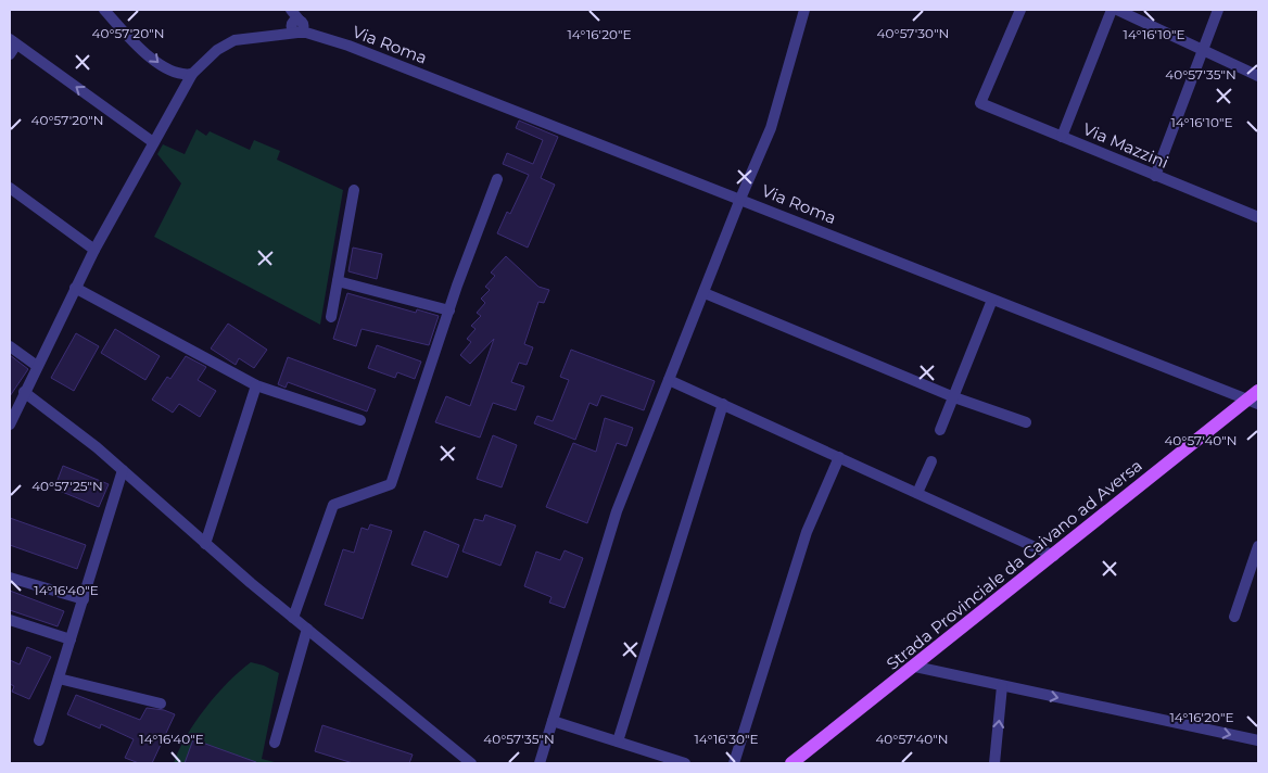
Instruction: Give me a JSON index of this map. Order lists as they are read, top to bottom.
{
  "streets": {
    "main road": ["Strada Provinciale da Caivano ad Aversa"],
    "street": ["Via Roma", "Via Mazzini"]
  },
  "crossings": [
    ["Via Roma", "Strada Provinciale da Caivano ad Aversa"]
  ],
  "coordinates": [
    "40°57'20\"N",
    "40°57'30\"N",
    "14°16'20\"E",
    "14°16'10\"E",
    "40°57'35\"N",
    "40°57'40\"N",
    "40°57'25\"N",
    "14°16'40\"E",
    "14°16'30\"E"
  ]
}
